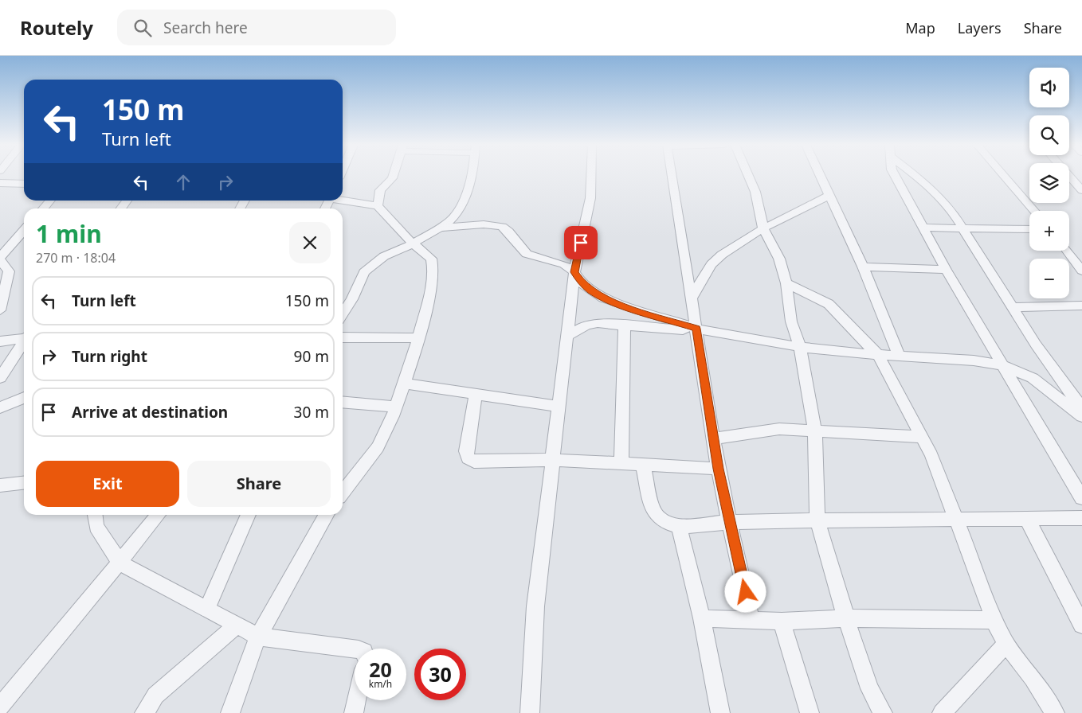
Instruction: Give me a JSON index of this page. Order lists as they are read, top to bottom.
{
  "page": {
    "header": "Routely",
    "search": "Search here",
    "nav": ["Map", "Layers", "Share"],
    "map_buttons": ["+", "−"],
    "turn": ["150 m", "Turn left"],
    "heading": ["1 min", "270 m · 18:04"],
    "list": [
      {
        "name": "Turn left",
        "value": "150 m"
      },
      {
        "name": "Turn right",
        "value": "90 m"
      },
      {
        "name": "Arrive at destination",
        "value": "30 m"
      }
    ],
    "buttons": ["Exit", "Share"],
    "speed": "20 km/h",
    "limit": "30"
  }
}
